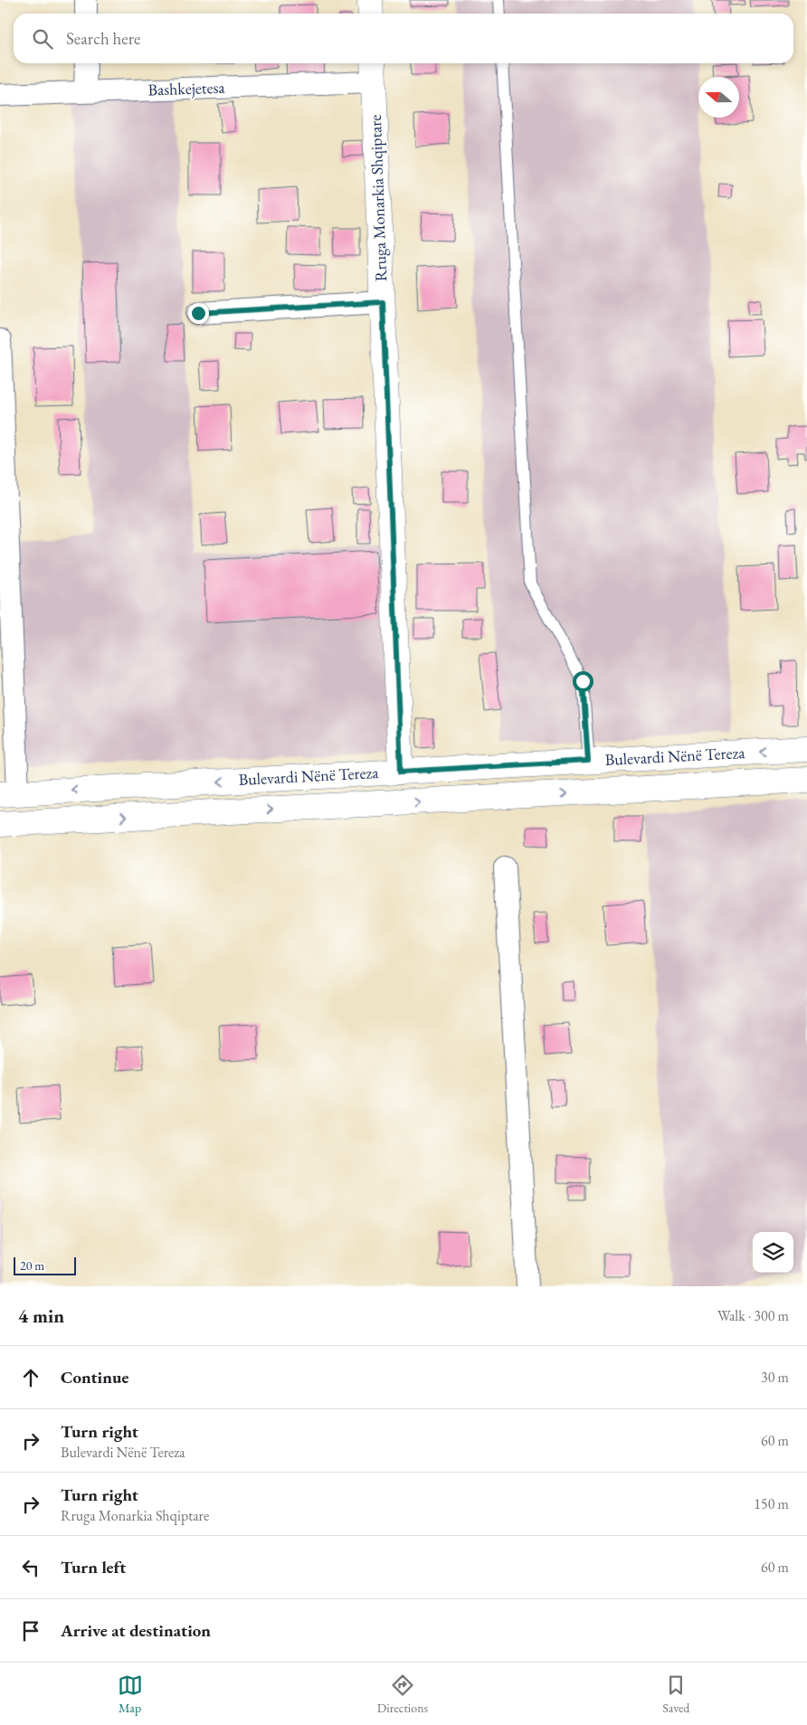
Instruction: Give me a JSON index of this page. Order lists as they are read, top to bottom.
{
  "streets": {
    "main road": ["Rruga Monarkia Shqiptare", "Bulevardi Nënë Tereza"],
    "street": ["Bashkejetesa"]
  },
  "crossings": [
    ["Bashkejetesa", "Rruga Monarkia Shqiptare"],
    ["Rruga Monarkia Shqiptare", "Bulevardi Nënë Tereza"]
  ],
  "scale_bar": "20 m",
  "north": "left",
  "page": {
    "search": "Search here",
    "scale": "20 m",
    "heading": ["4 min", "Walk · 300 m"],
    "list": [
      ["Continue", "30 m"],
      ["Turn right", "Bulevardi Nënë Tereza", "60 m"],
      ["Turn right", "Rruga Monarkia Shqiptare", "150 m"],
      ["Turn left", "60 m"],
      "Arrive at destination"
    ],
    "nav": ["Map", "Directions", "Saved"]
  }
}
